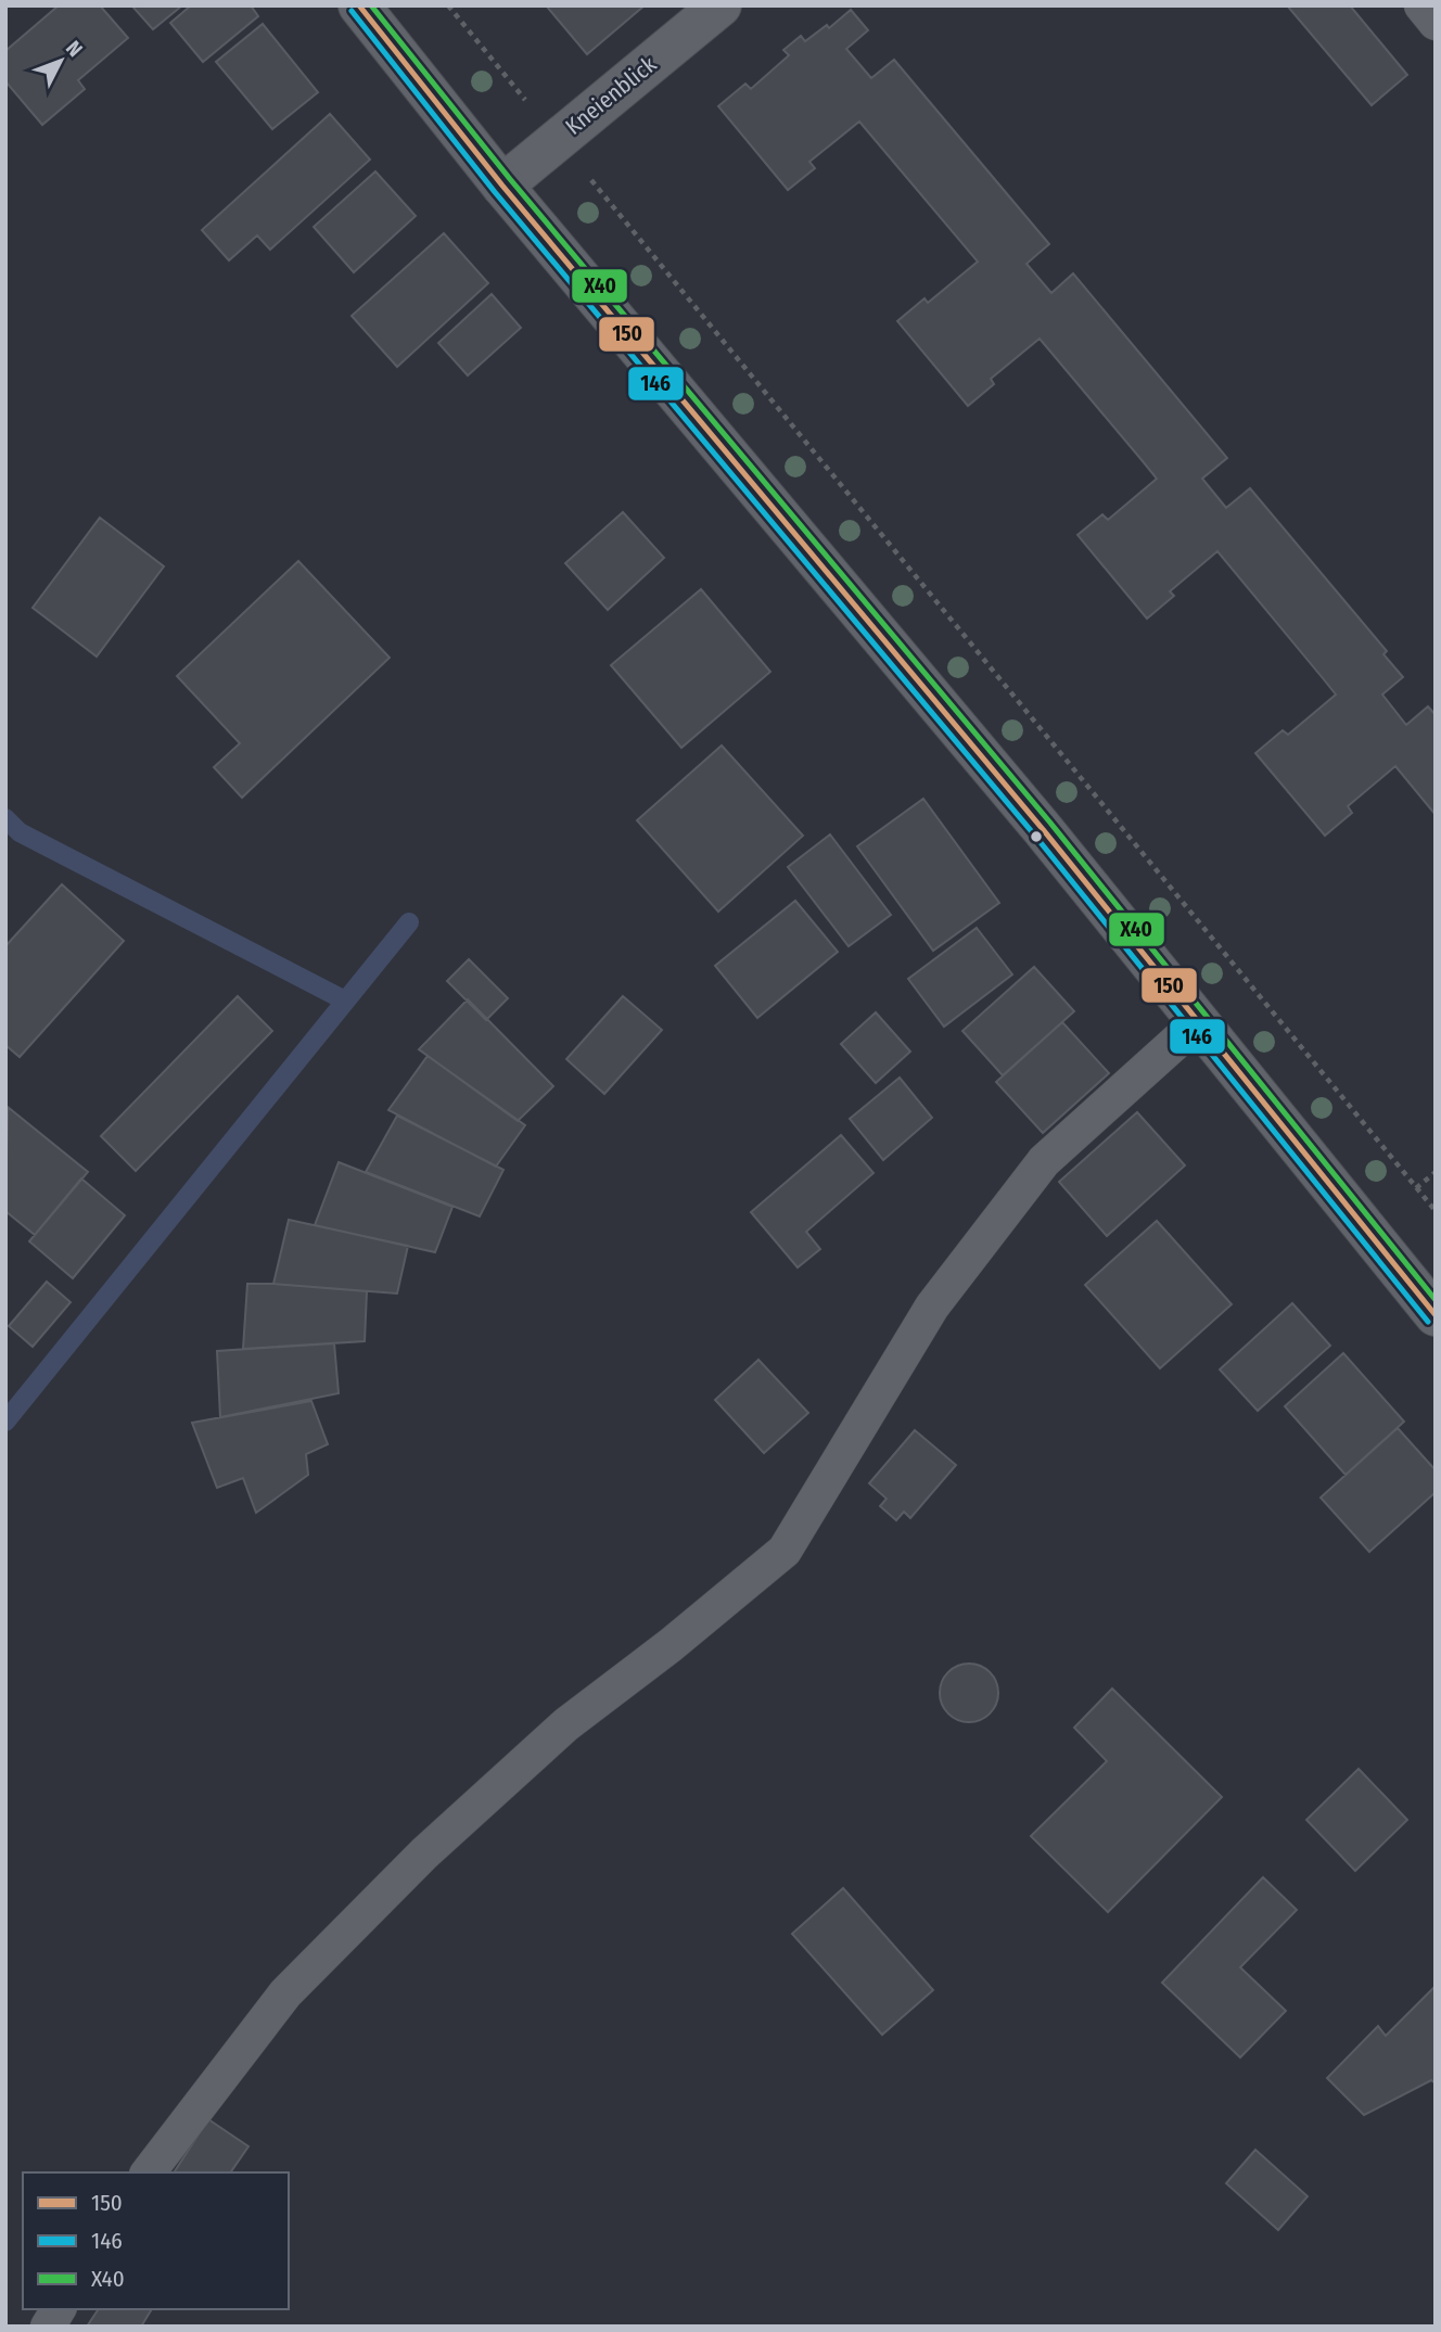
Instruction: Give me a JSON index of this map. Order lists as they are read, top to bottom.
{
  "streets": {
    "street": ["Kneienblick"]
  },
  "lines": ["transit line 150", "transit line X40", "transit line 146"],
  "legend": ["150", "146", "X40"],
  "north": "top right"
}
